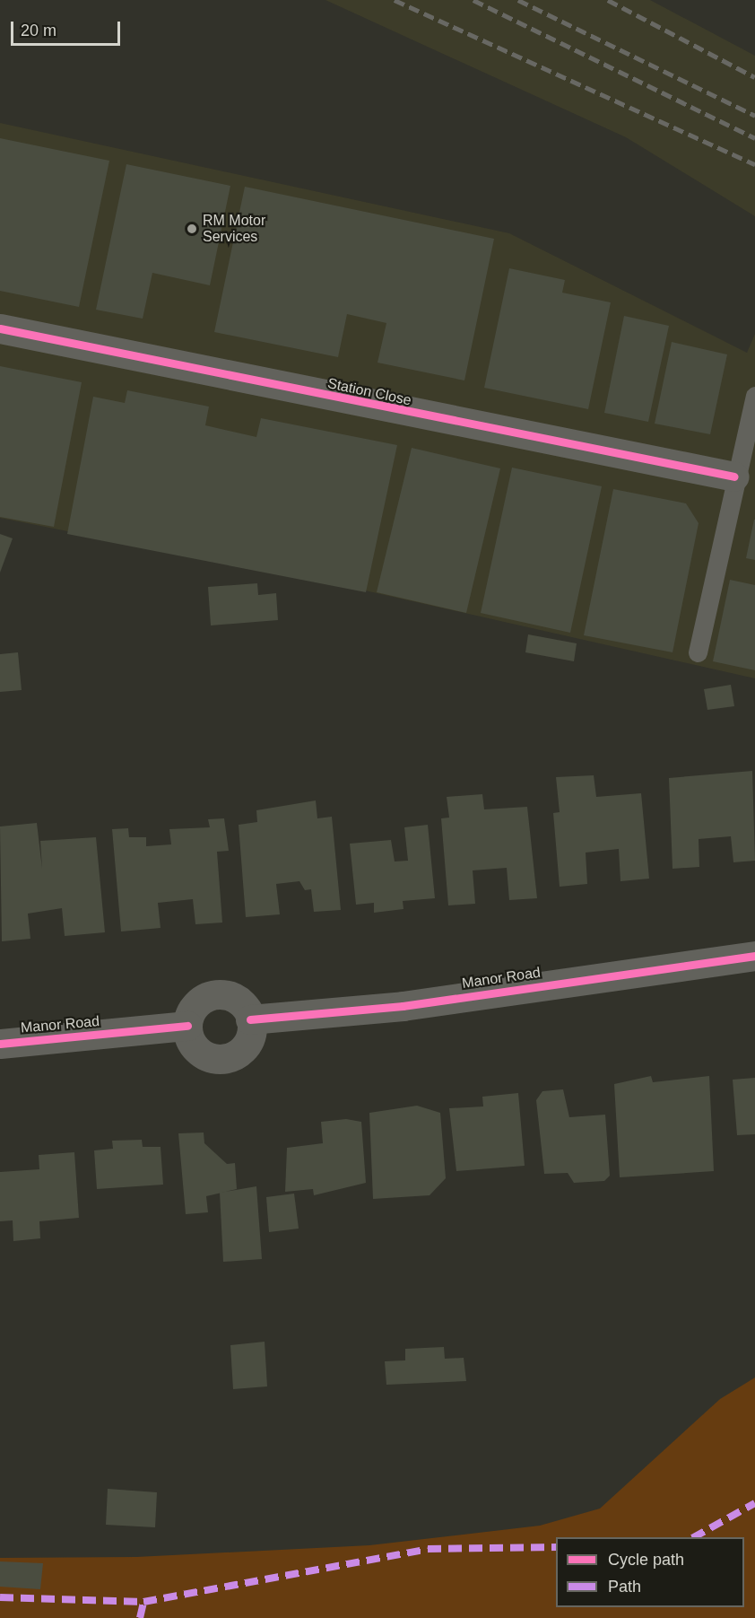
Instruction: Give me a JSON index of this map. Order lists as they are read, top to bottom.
{
  "streets": {
    "street": ["Station Close", "Manor Road"]
  },
  "places": ["RM Motor Services"],
  "legend": ["Cycle path", "Path"],
  "scale_bar": "20 m"
}
